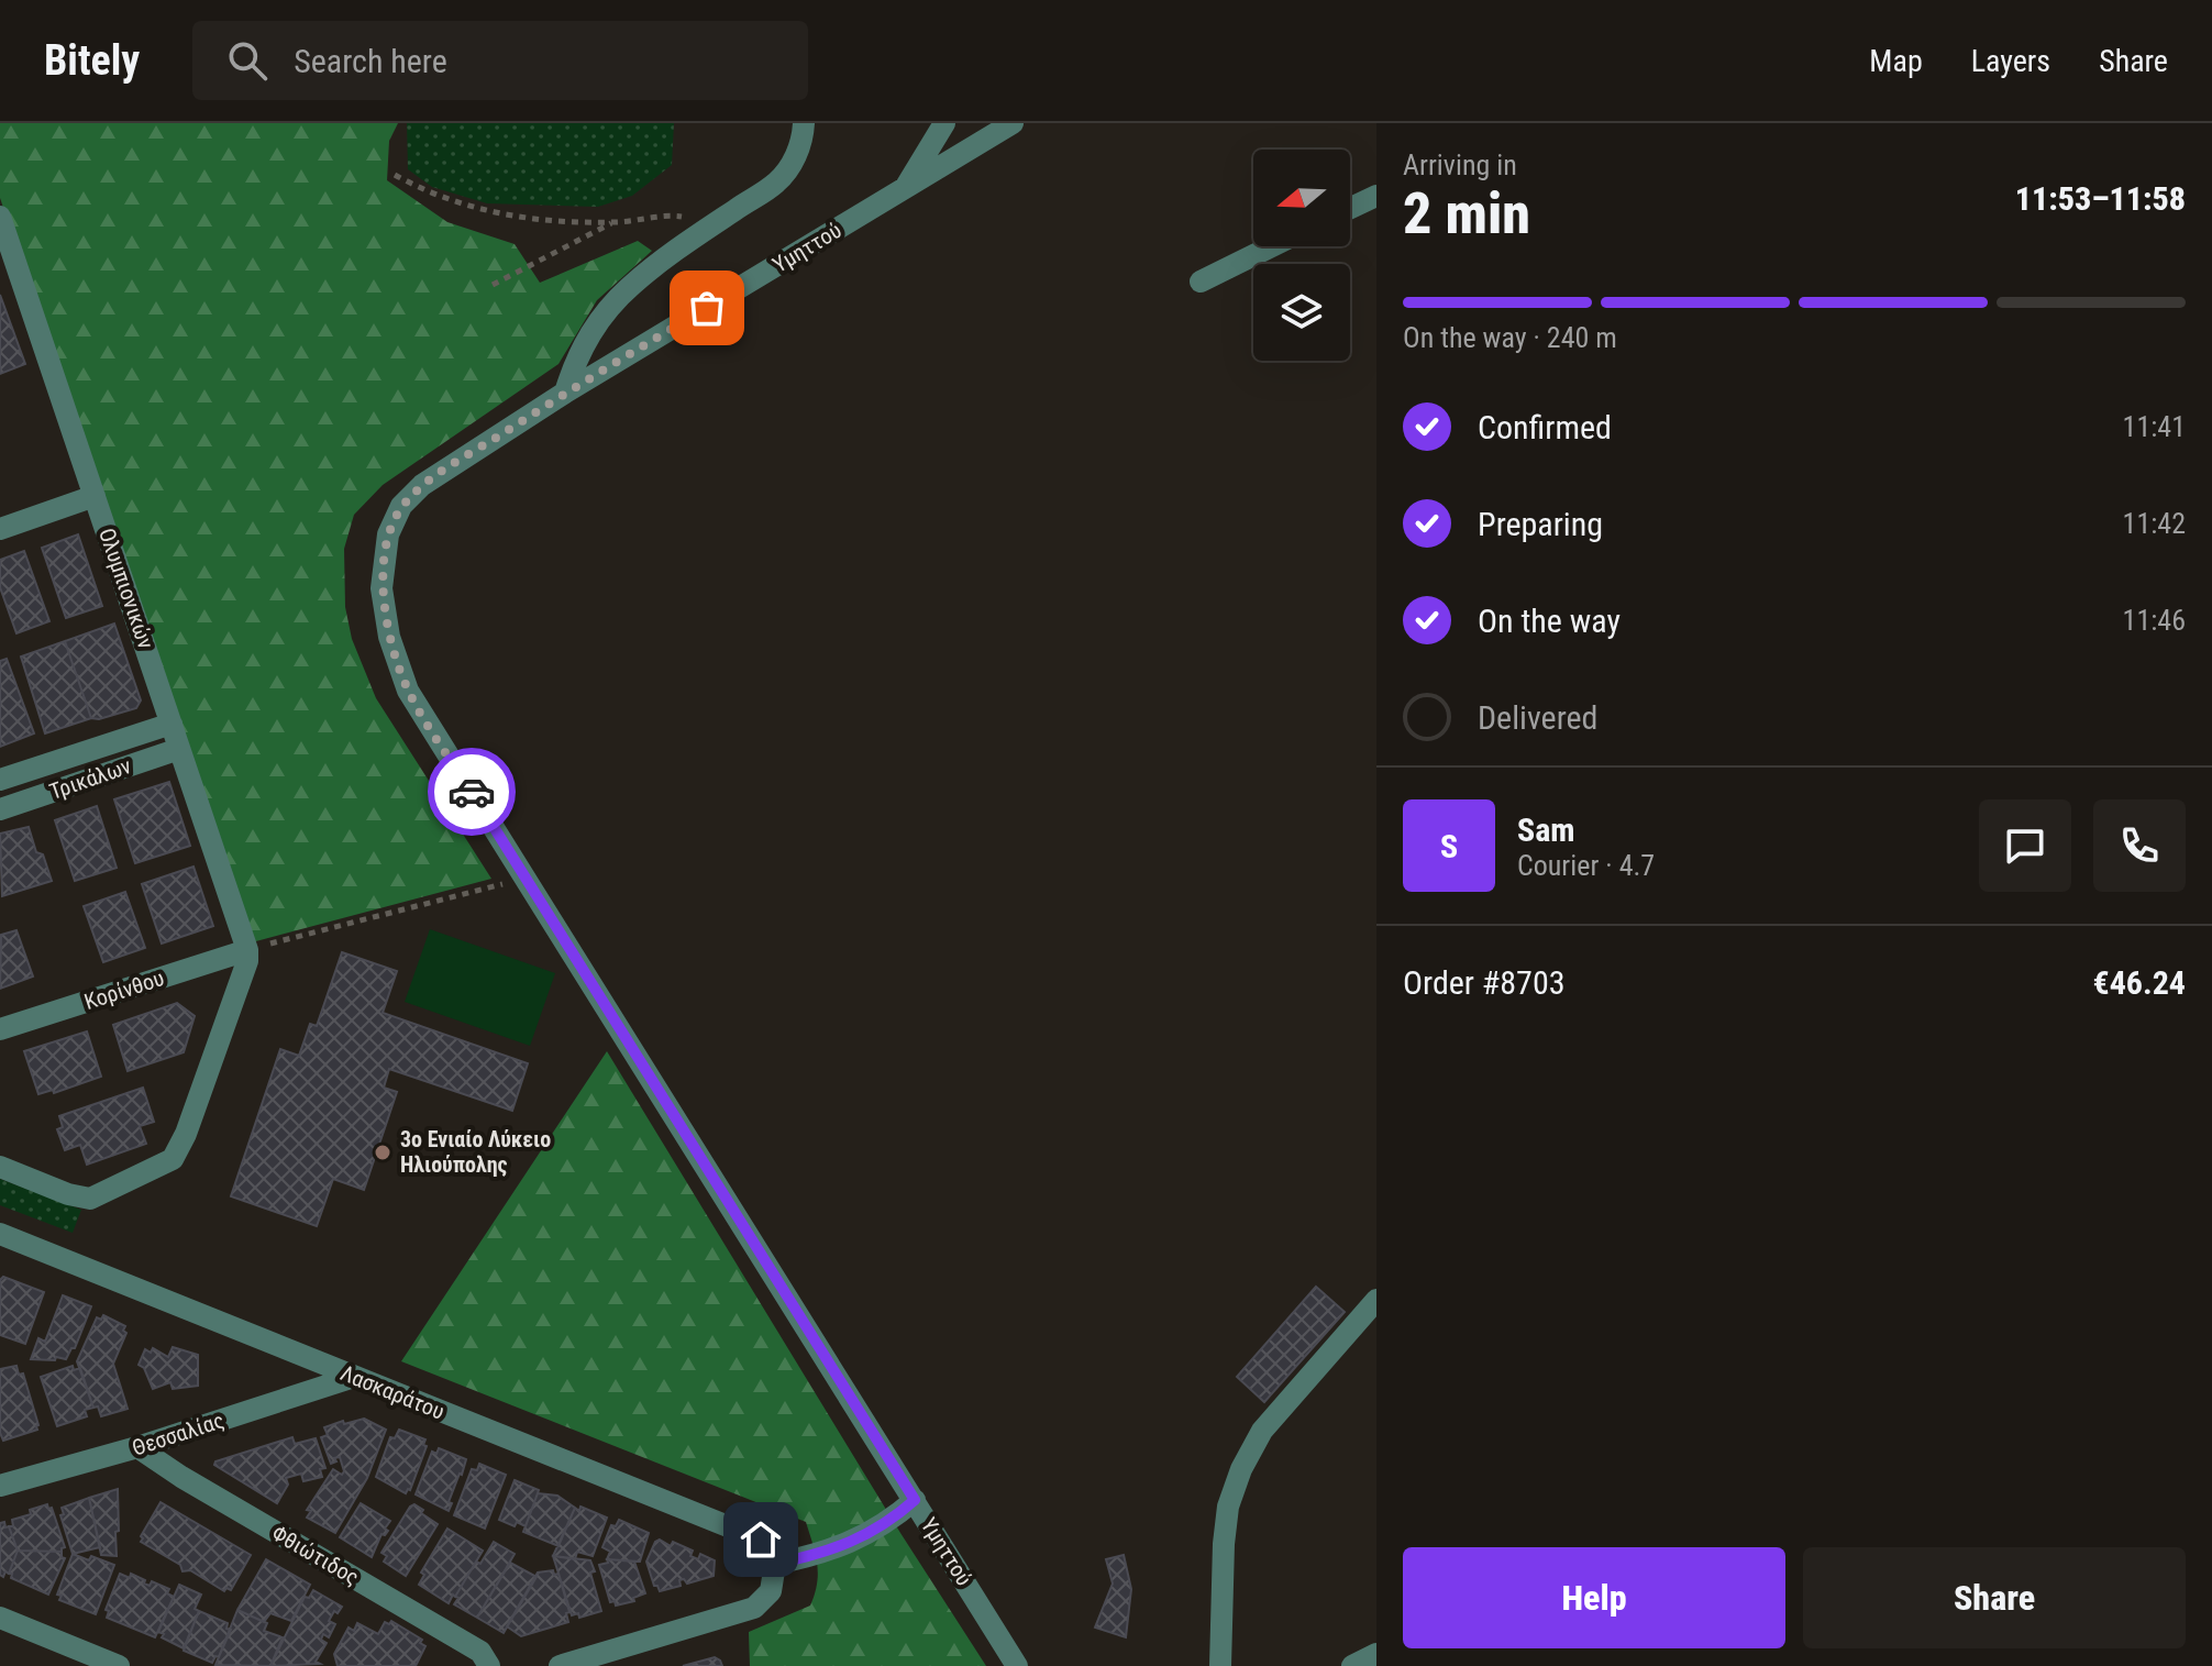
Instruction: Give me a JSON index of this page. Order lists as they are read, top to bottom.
{
  "streets": {
    "street": [
      "Υμηττού",
      "Ολυμπιονικών",
      "Τρικάλων",
      "Κορίνθου",
      "Λασκαράτου",
      "Θεσσαλίας",
      "Φθιώτιδος"
    ]
  },
  "crossings": [
    ["Ολυμπιονικών", "Τρικάλων"],
    ["Ολυμπιονικών", "Κορίνθου"],
    ["Λασκαράτου", "Θεσσαλίας"],
    ["Θεσσαλίας", "Φθιώτιδος"]
  ],
  "places": ["3ο Ενιαίο Λύκειο Ηλιούπολης"],
  "north": "left",
  "page": {
    "header": "Bitely",
    "search": "Search here",
    "nav": ["Map", "Layers", "Share"],
    "heading": ["2 min", "Arriving in", "11:53–11:58"],
    "panel": [
      "Sam",
      "Courier · 4.7",
      "Order #8703",
      "€46.24"
    ],
    "bar": "On the way · 240 m",
    "list": [
      ["Confirmed", "11:41"],
      ["Preparing", "11:42"],
      ["On the way", "11:46"],
      "Delivered"
    ],
    "round": "S",
    "buttons": ["Help", "Share"]
  }
}
